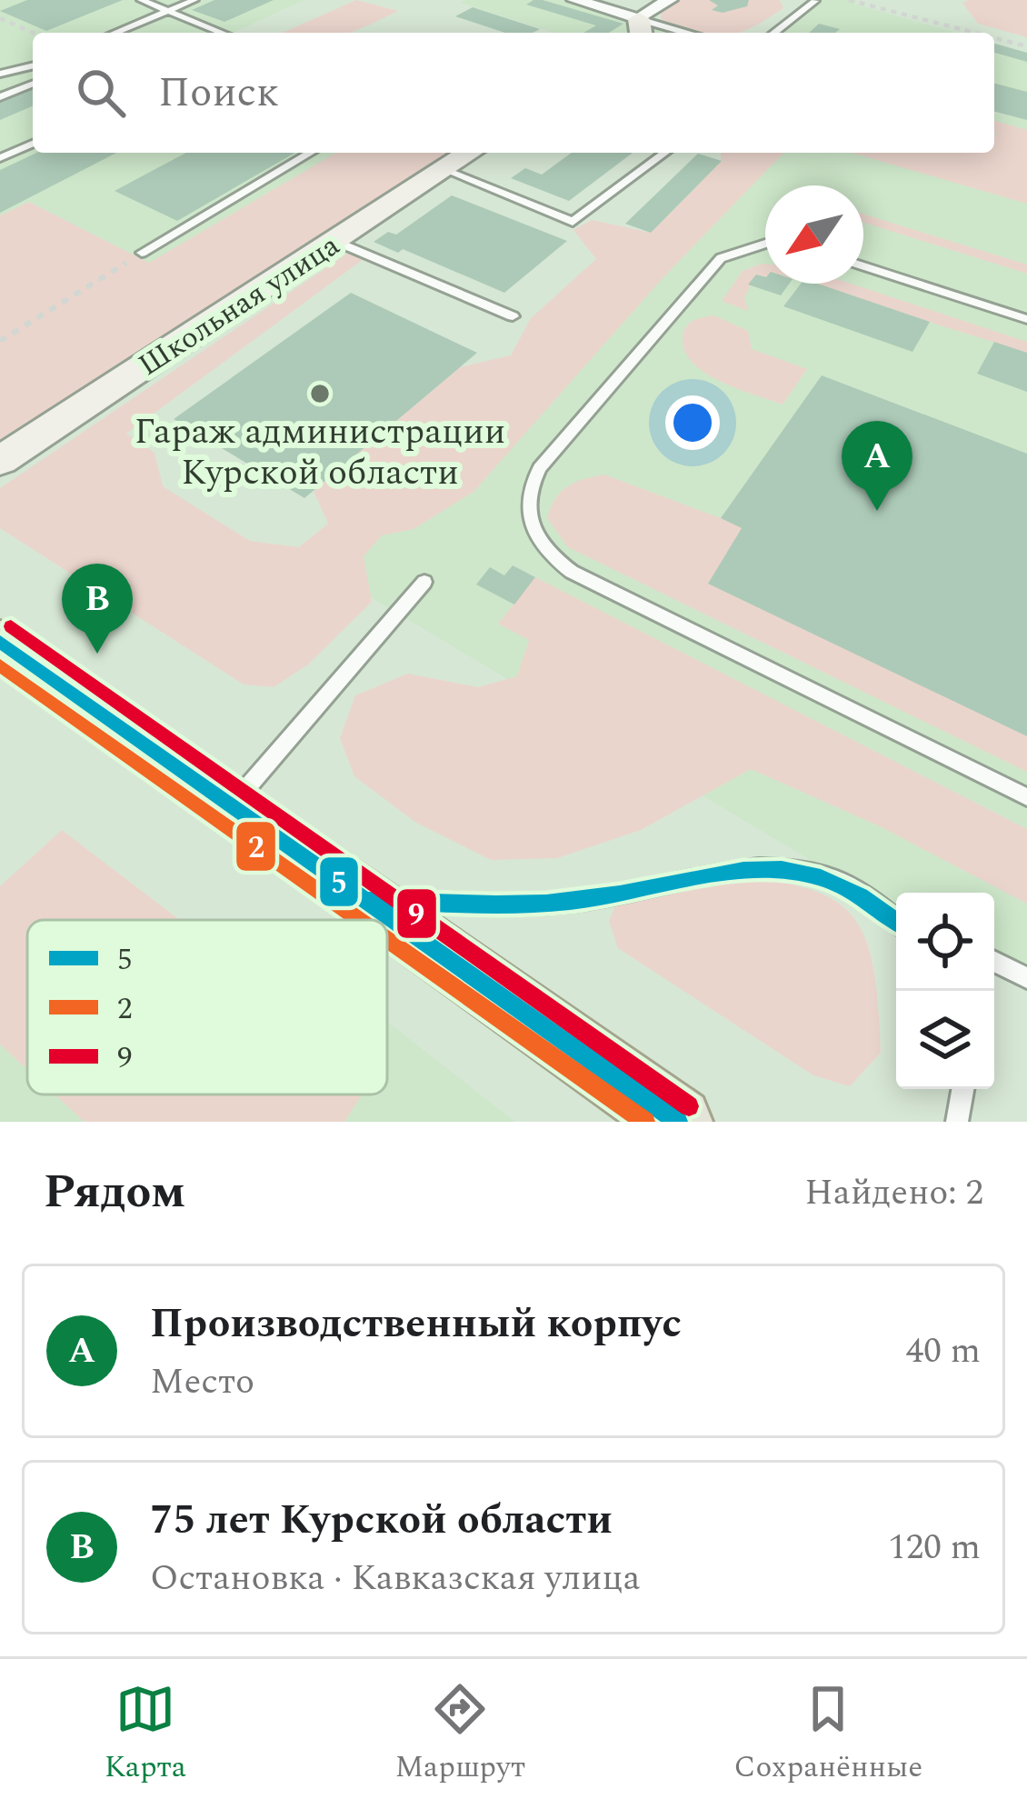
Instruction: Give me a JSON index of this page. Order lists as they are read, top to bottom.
{
  "streets": {
    "street": ["Школьная улица"]
  },
  "places": ["Гараж администрации Курской области"],
  "lines": ["transit line 9", "transit line 5", "transit line 2"],
  "legend": ["5", "2", "9"],
  "north": "bottom left",
  "page": {
    "search": "Поиск",
    "pins": ["A", "B"],
    "heading": ["Рядом", "Найдено: 2"],
    "list": [
      {
        "mark": "A",
        "name": "Производственный корпус",
        "note": "Место",
        "value": "40 m"
      },
      {
        "mark": "B",
        "name": "75 лет Курской области",
        "note": "Остановка · Кавказская улица",
        "value": "120 m"
      }
    ],
    "nav": ["Карта", "Маршрут", "Сохранённые"]
  }
}
